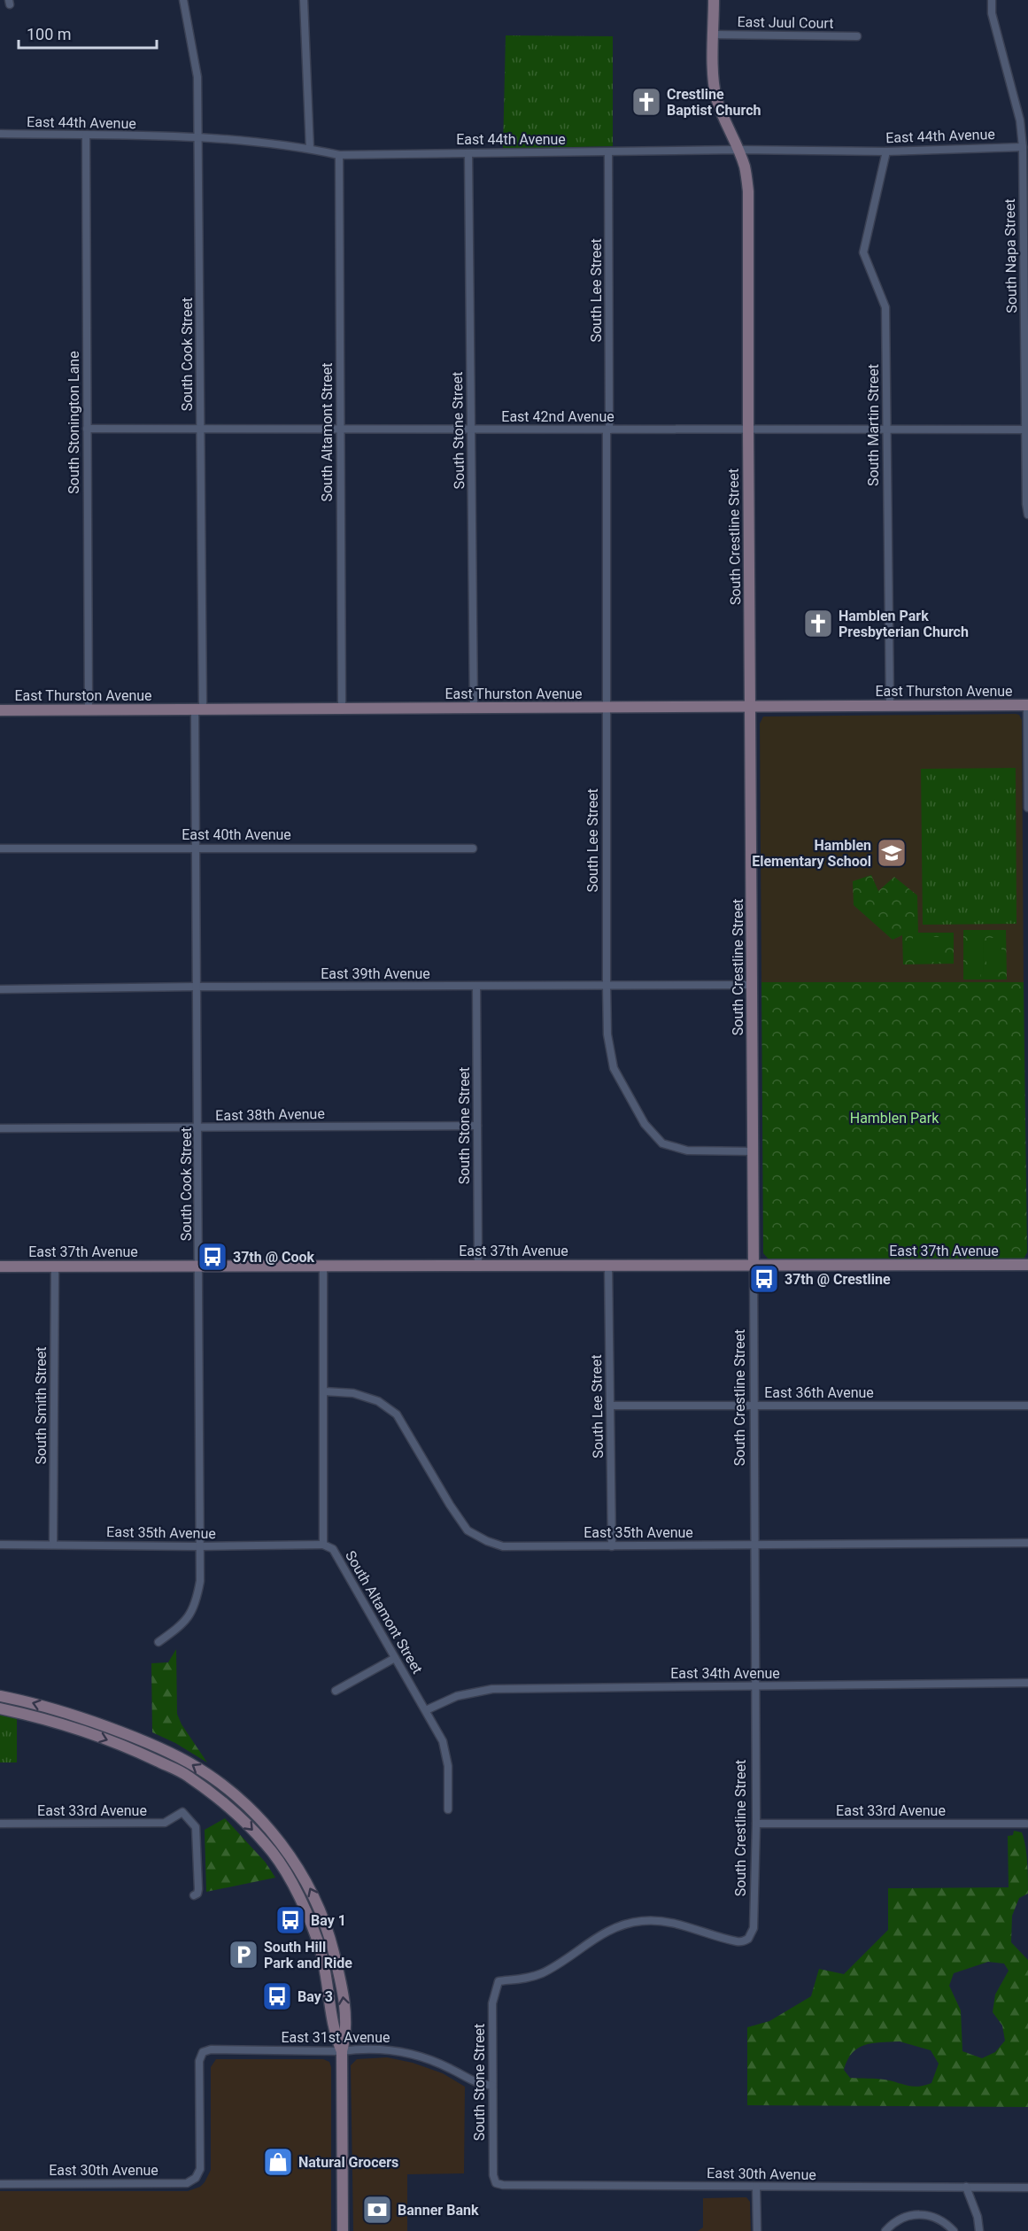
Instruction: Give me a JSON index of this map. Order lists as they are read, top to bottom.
{
  "streets": {
    "street": [
      "East Juul Court",
      "East 44th Avenue",
      "South Napa Street",
      "South Lee Street",
      "South Cook Street",
      "East 42nd Avenue",
      "South Stonington Lane",
      "South Martin Street",
      "South Stone Street",
      "South Altamont Street",
      "South Crestline Street",
      "East Thurston Avenue",
      "East 40th Avenue",
      "East 39th Avenue",
      "East 38th Avenue",
      "East 37th Avenue",
      "East 36th Avenue",
      "South Smith Street",
      "East 35th Avenue",
      "East 34th Avenue",
      "East 33rd Avenue",
      "East 31st Avenue",
      "East 30th Avenue"
    ]
  },
  "crossings": [
    ["East Juul Court", "South Crestline Street"],
    ["East 44th Avenue", "South Napa Street"],
    ["East 44th Avenue", "South Lee Street"],
    ["East 44th Avenue", "South Cook Street"],
    ["East 44th Avenue", "South Stonington Lane"],
    ["East 44th Avenue", "South Martin Street"],
    ["East 44th Avenue", "South Stone Street"],
    ["East 44th Avenue", "South Altamont Street"],
    ["East 44th Avenue", "South Crestline Street"],
    ["South Napa Street", "East 42nd Avenue"],
    ["South Lee Street", "East 42nd Avenue"],
    ["South Lee Street", "South Crestline Street"],
    ["South Lee Street", "East Thurston Avenue"],
    ["South Lee Street", "East 39th Avenue"],
    ["South Lee Street", "East 37th Avenue"],
    ["South Lee Street", "East 36th Avenue"],
    ["South Lee Street", "East 35th Avenue"],
    ["South Cook Street", "East 42nd Avenue"],
    ["South Cook Street", "East Thurston Avenue"],
    ["South Cook Street", "East 40th Avenue"],
    ["South Cook Street", "East 39th Avenue"],
    ["South Cook Street", "East 38th Avenue"],
    ["South Cook Street", "East 37th Avenue"],
    ["South Cook Street", "East 35th Avenue"],
    ["East 42nd Avenue", "South Stonington Lane"],
    ["East 42nd Avenue", "South Martin Street"],
    ["East 42nd Avenue", "South Stone Street"],
    ["East 42nd Avenue", "South Altamont Street"],
    ["East 42nd Avenue", "South Crestline Street"],
    ["South Stonington Lane", "East Thurston Avenue"],
    ["South Martin Street", "East Thurston Avenue"],
    ["South Stone Street", "South Crestline Street"],
    ["South Stone Street", "East Thurston Avenue"],
    ["South Stone Street", "East 39th Avenue"],
    ["South Stone Street", "East 38th Avenue"],
    ["South Stone Street", "East 37th Avenue"],
    ["South Stone Street", "East 31st Avenue"],
    ["South Stone Street", "East 30th Avenue"],
    ["South Altamont Street", "East Thurston Avenue"],
    ["South Altamont Street", "East 35th Avenue"],
    ["South Altamont Street", "East 34th Avenue"],
    ["South Crestline Street", "East Thurston Avenue"],
    ["South Crestline Street", "East 39th Avenue"],
    ["South Crestline Street", "East 37th Avenue"],
    ["South Crestline Street", "East 36th Avenue"],
    ["South Crestline Street", "East 35th Avenue"],
    ["South Crestline Street", "East 34th Avenue"],
    ["South Crestline Street", "East 33rd Avenue"],
    ["East 37th Avenue", "South Smith Street"],
    ["South Smith Street", "East 35th Avenue"],
    ["East 31st Avenue", "East 30th Avenue"]
  ],
  "parks": ["Hamblen Park"],
  "places": {
    "church": ["Crestline Baptist Church", "Hamblen Park Presbyterian Church"],
    "school or university": ["Hamblen Elementary School"],
    "bus stop": [
      "37th @ Cook",
      "37th @ Crestline",
      "Bay 1",
      "Bay 3"
    ],
    "parking": ["South Hill Park and Ride"],
    "shop": ["Natural Grocers"],
    "bank": ["Banner Bank"]
  },
  "scale_bar": "100 m"
}
